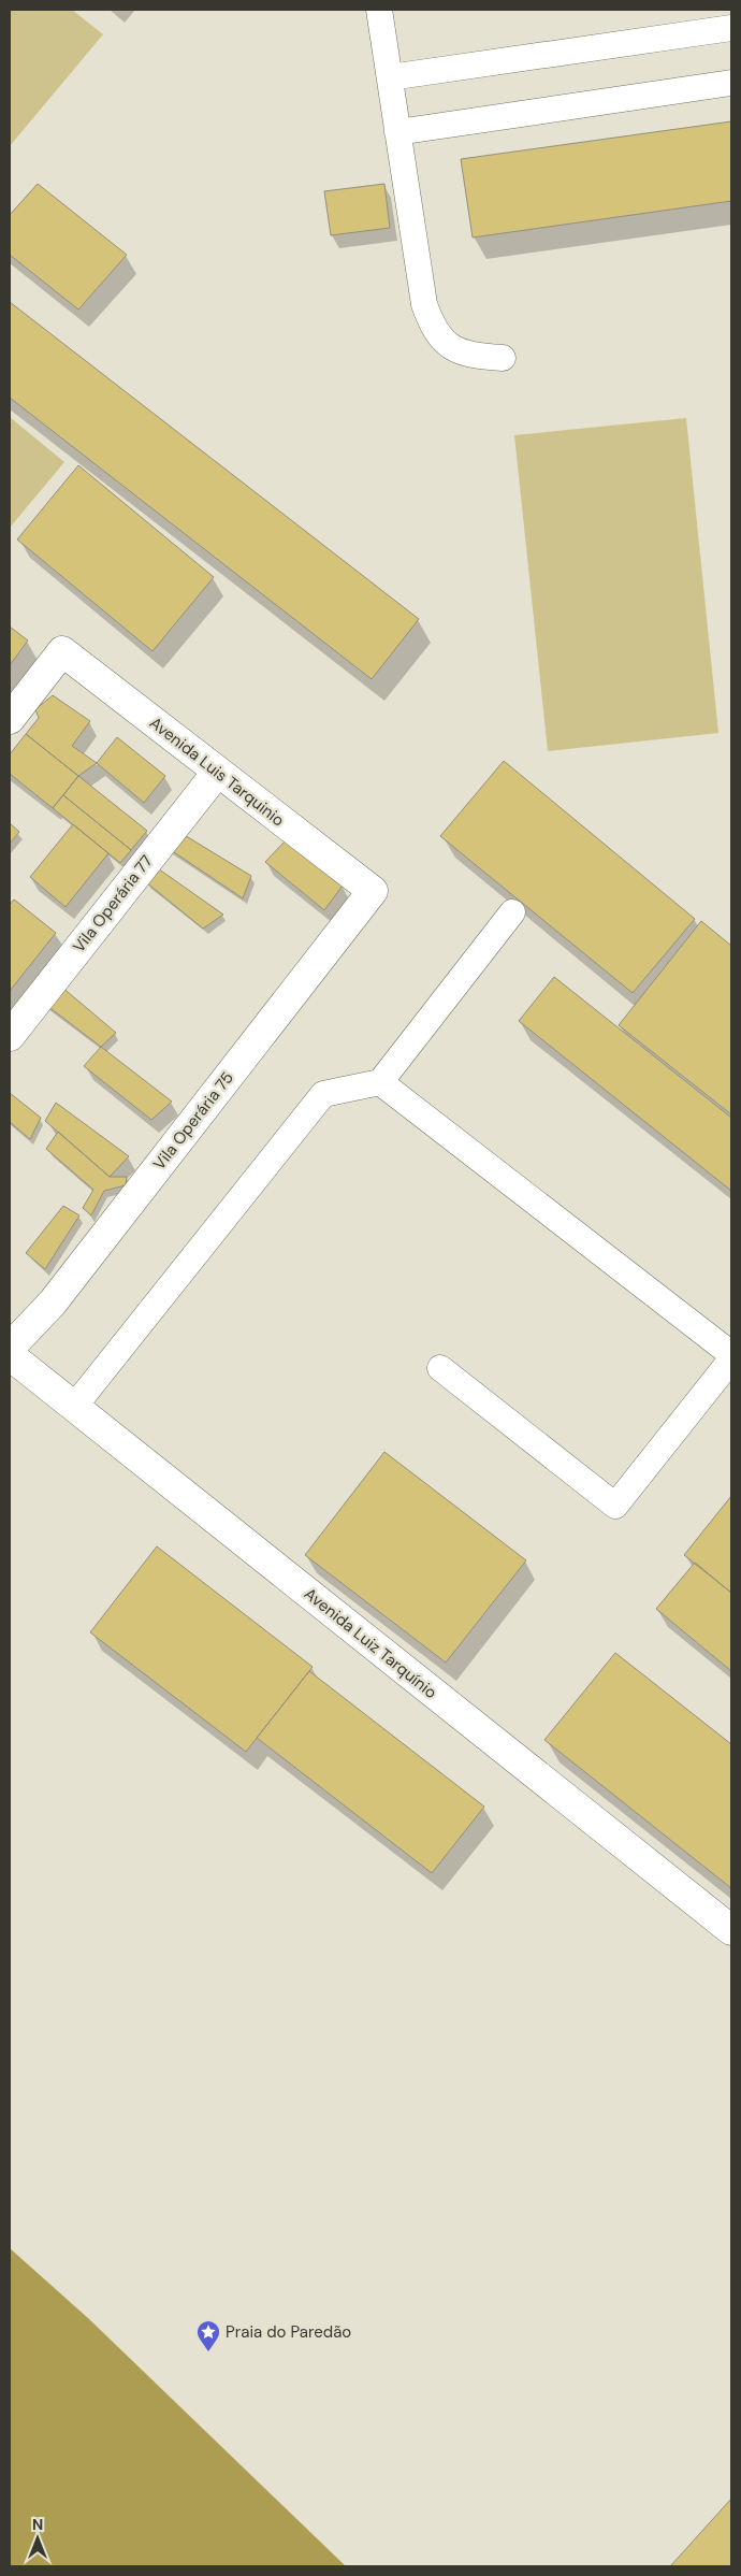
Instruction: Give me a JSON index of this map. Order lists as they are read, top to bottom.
{
  "streets": {
    "street": [
      "Avenida Luis Tarquinio",
      "Vila Operária 77",
      "Vila Operária 75",
      "Avenida Luiz Tarquínio"
    ]
  },
  "crossings": [
    ["Avenida Luis Tarquinio", "Vila Operária 77"],
    ["Avenida Luis Tarquinio", "Vila Operária 75"]
  ],
  "places": {
    "place": ["Praia do Paredão"]
  },
  "north": "top"
}
